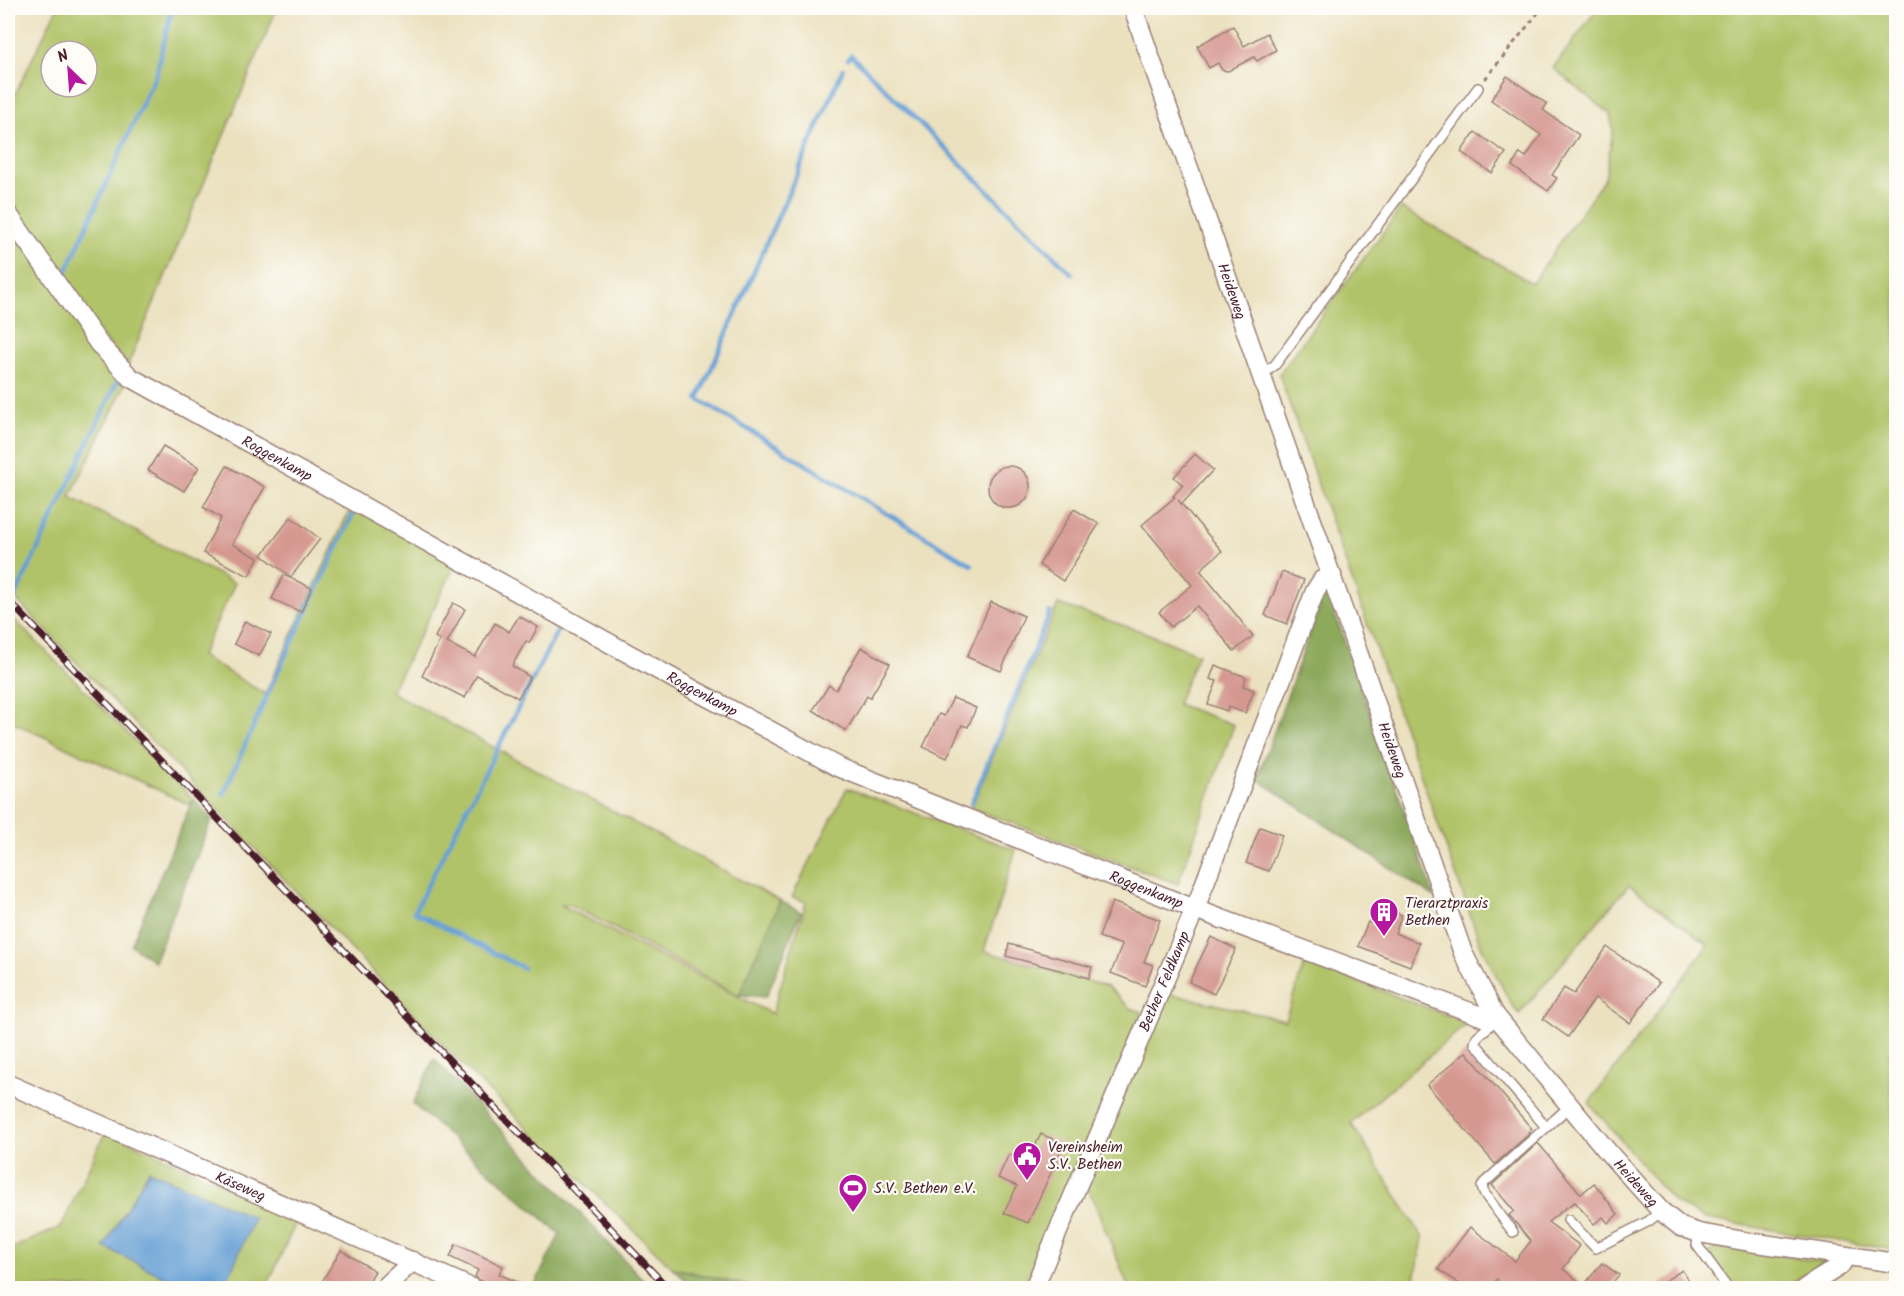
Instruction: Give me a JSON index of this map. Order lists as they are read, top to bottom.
{
  "streets": {
    "street": [
      "Heideweg",
      "Roggenkamp",
      "Bether Feldkamp",
      "Käseweg"
    ]
  },
  "crossings": [
    ["Heideweg", "Roggenkamp"],
    ["Heideweg", "Bether Feldkamp"],
    ["Roggenkamp", "Bether Feldkamp"]
  ],
  "places": {
    "building": ["Tierarztpraxis Bethen"],
    "public building": ["Vereinsheim S.V. Bethen"],
    "sports": ["S.V. Bethen e.V."]
  },
  "north": "top left"
}
